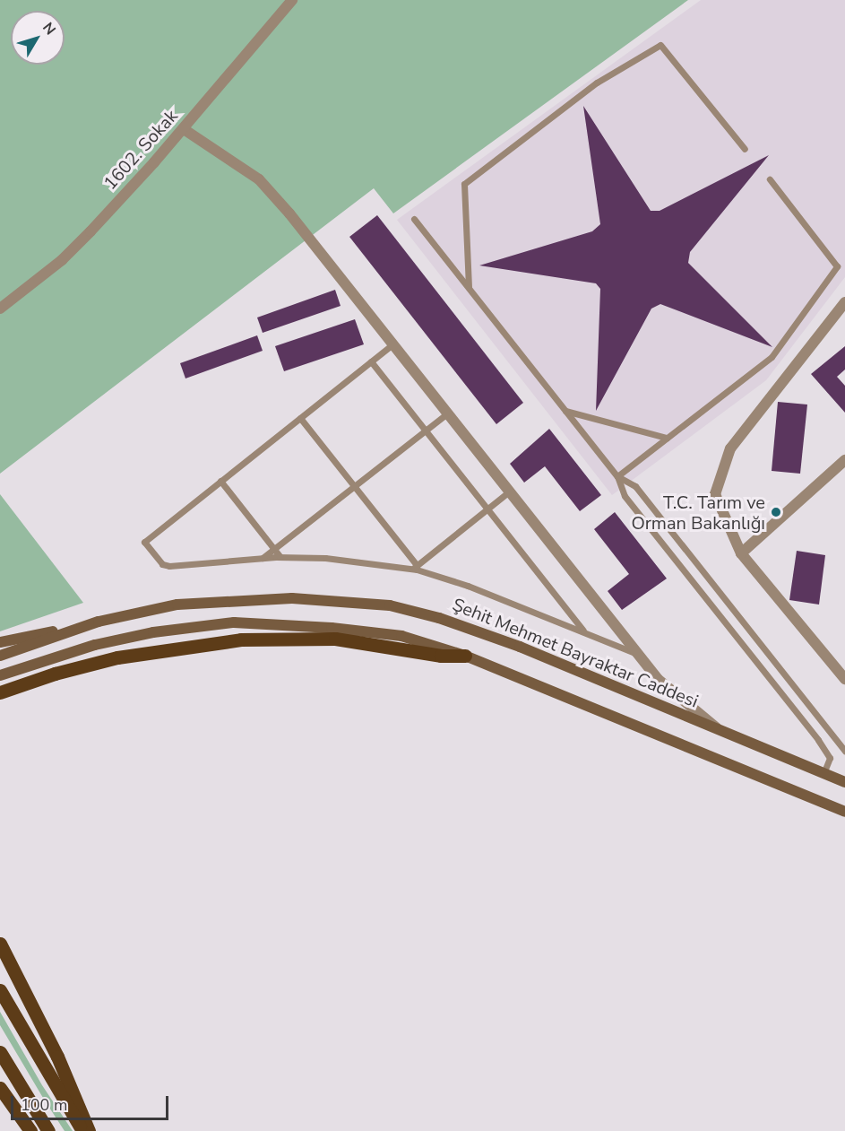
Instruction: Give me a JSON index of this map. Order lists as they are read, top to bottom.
{
  "streets": {
    "main road": ["Şehit Mehmet Bayraktar Caddesi"],
    "street": ["1602. Sokak"]
  },
  "places": ["T.C. Tarım ve Orman Bakanlığı"],
  "scale_bar": "100 m",
  "north": "top right"
}
